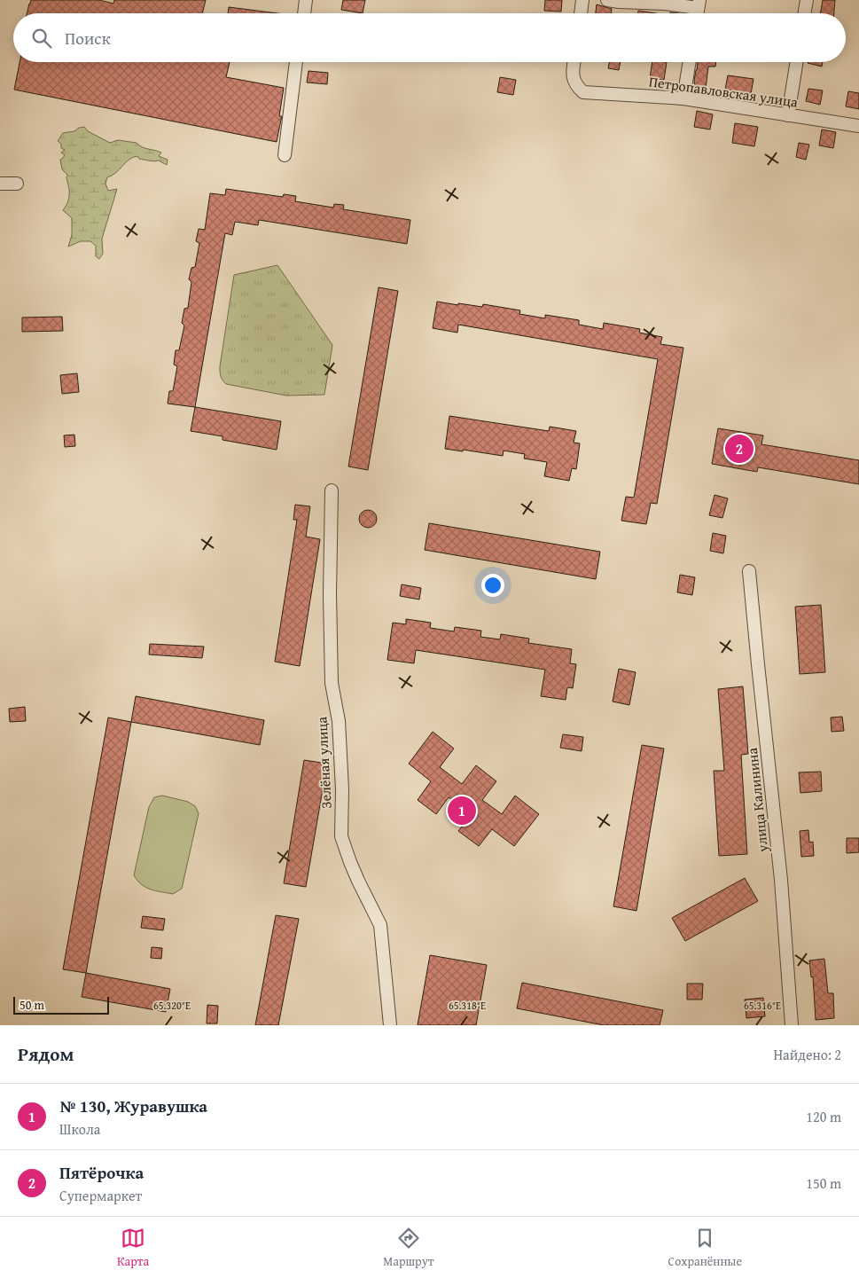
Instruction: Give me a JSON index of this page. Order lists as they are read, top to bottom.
{
  "streets": {
    "street": ["Петропавловская улица", "Зелёная улица", "улица Калинина"]
  },
  "scale_bar": "50 m",
  "page": {
    "search": "Поиск",
    "pins": ["2", "1"],
    "scale": "50 m",
    "heading": ["Рядом", "Найдено: 2"],
    "list": [
      {
        "mark": "1",
        "name": "№ 130, Журавушка",
        "note": "Школа",
        "value": "120 m"
      },
      {
        "mark": "2",
        "name": "Пятёрочка",
        "note": "Супермаркет",
        "value": "150 m"
      }
    ],
    "nav": ["Карта", "Маршрут", "Сохранённые"]
  },
  "coordinates": ["65.320°E", "65.318°E", "65.316°E"]
}
